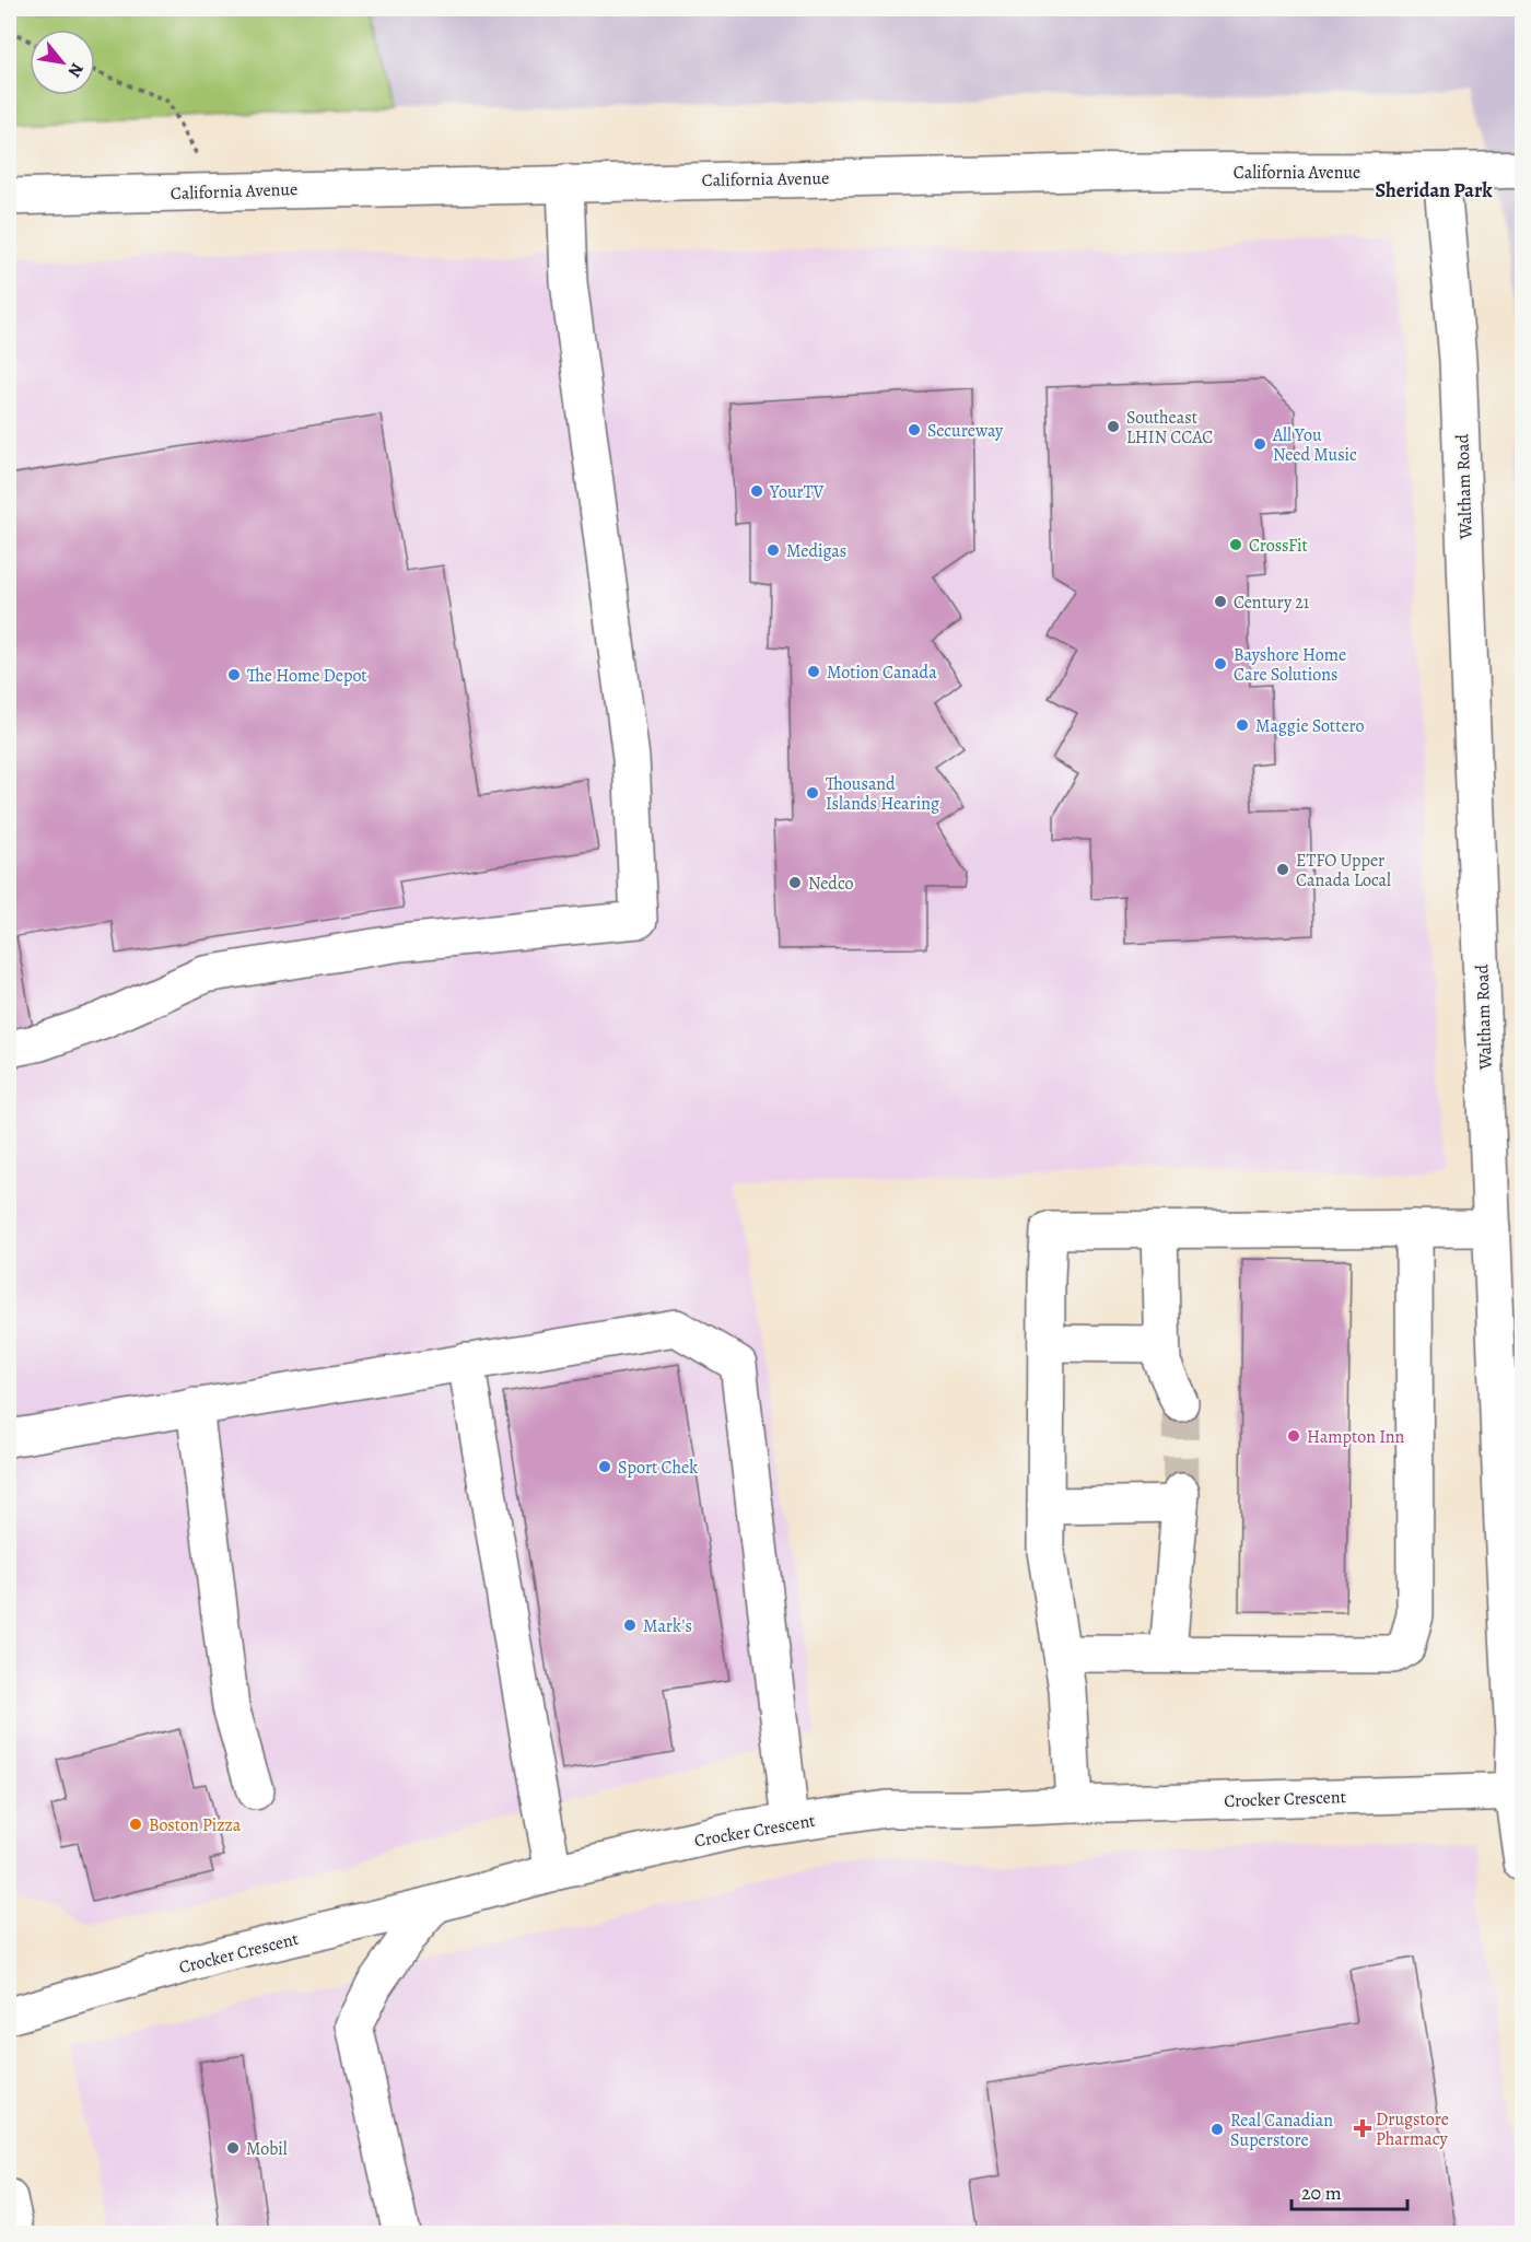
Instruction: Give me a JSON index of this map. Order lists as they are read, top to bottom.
{
  "streets": {
    "street": ["California Avenue", "Waltham Road", "Crocker Crescent"]
  },
  "crossings": [
    ["California Avenue", "Waltham Road"],
    ["Waltham Road", "Crocker Crescent"]
  ],
  "districts": ["Sheridan Park"],
  "places": {
    "other": [
      "Southeast LHIN CCAC",
      "Secureway",
      "All You Need Music",
      "YourTV",
      "CrossFit",
      "Medigas",
      "Century 21",
      "Bayshore Home Care Solutions",
      "Motion Canada",
      "The Home Depot",
      "Maggie Sottero",
      "Thousand Islands Hearing",
      "ETFO Upper Canada Local",
      "Nedco",
      "Hampton Inn",
      "Sport Chek",
      "Mark's",
      "Boston Pizza",
      "Real Canadian Superstore",
      "Mobil"
    ],
    "health": ["Drugstore Pharmacy"]
  },
  "scale_bar": "20 m",
  "north": "bottom right"
}
